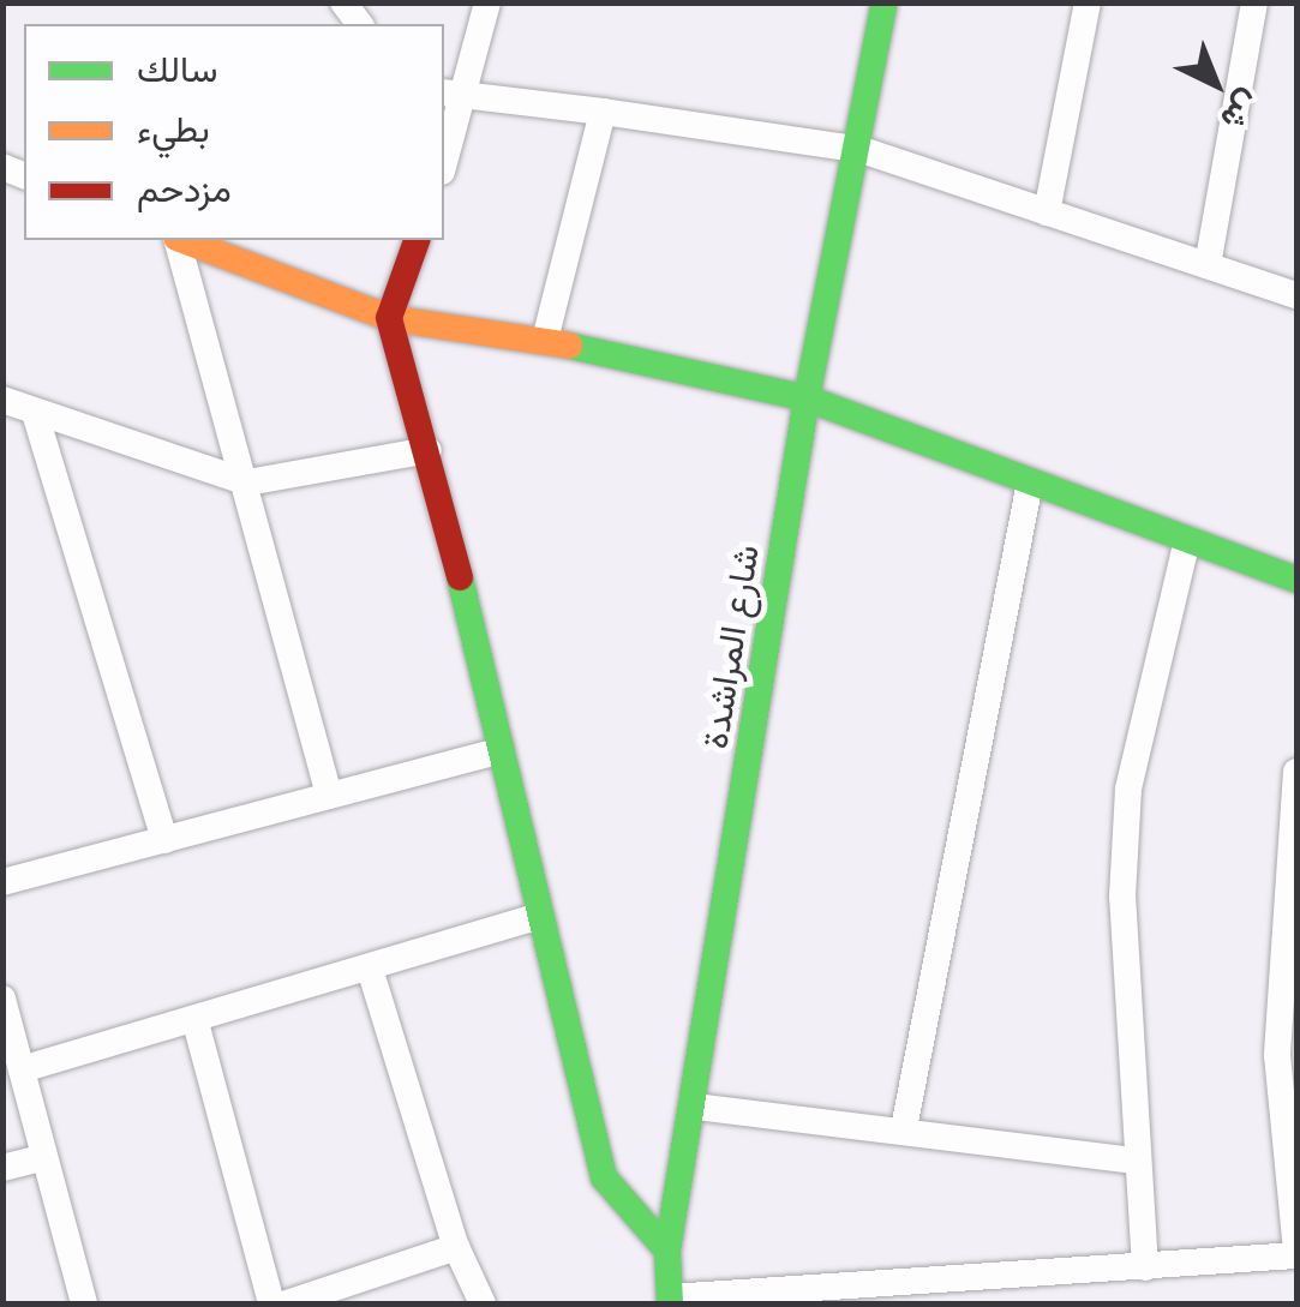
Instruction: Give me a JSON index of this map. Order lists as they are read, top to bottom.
{
  "streets": {
    "street": ["شارع المراشدة"]
  },
  "legend": ["سالك", "بطيء", "مزدحم"],
  "north": "bottom right"
}
